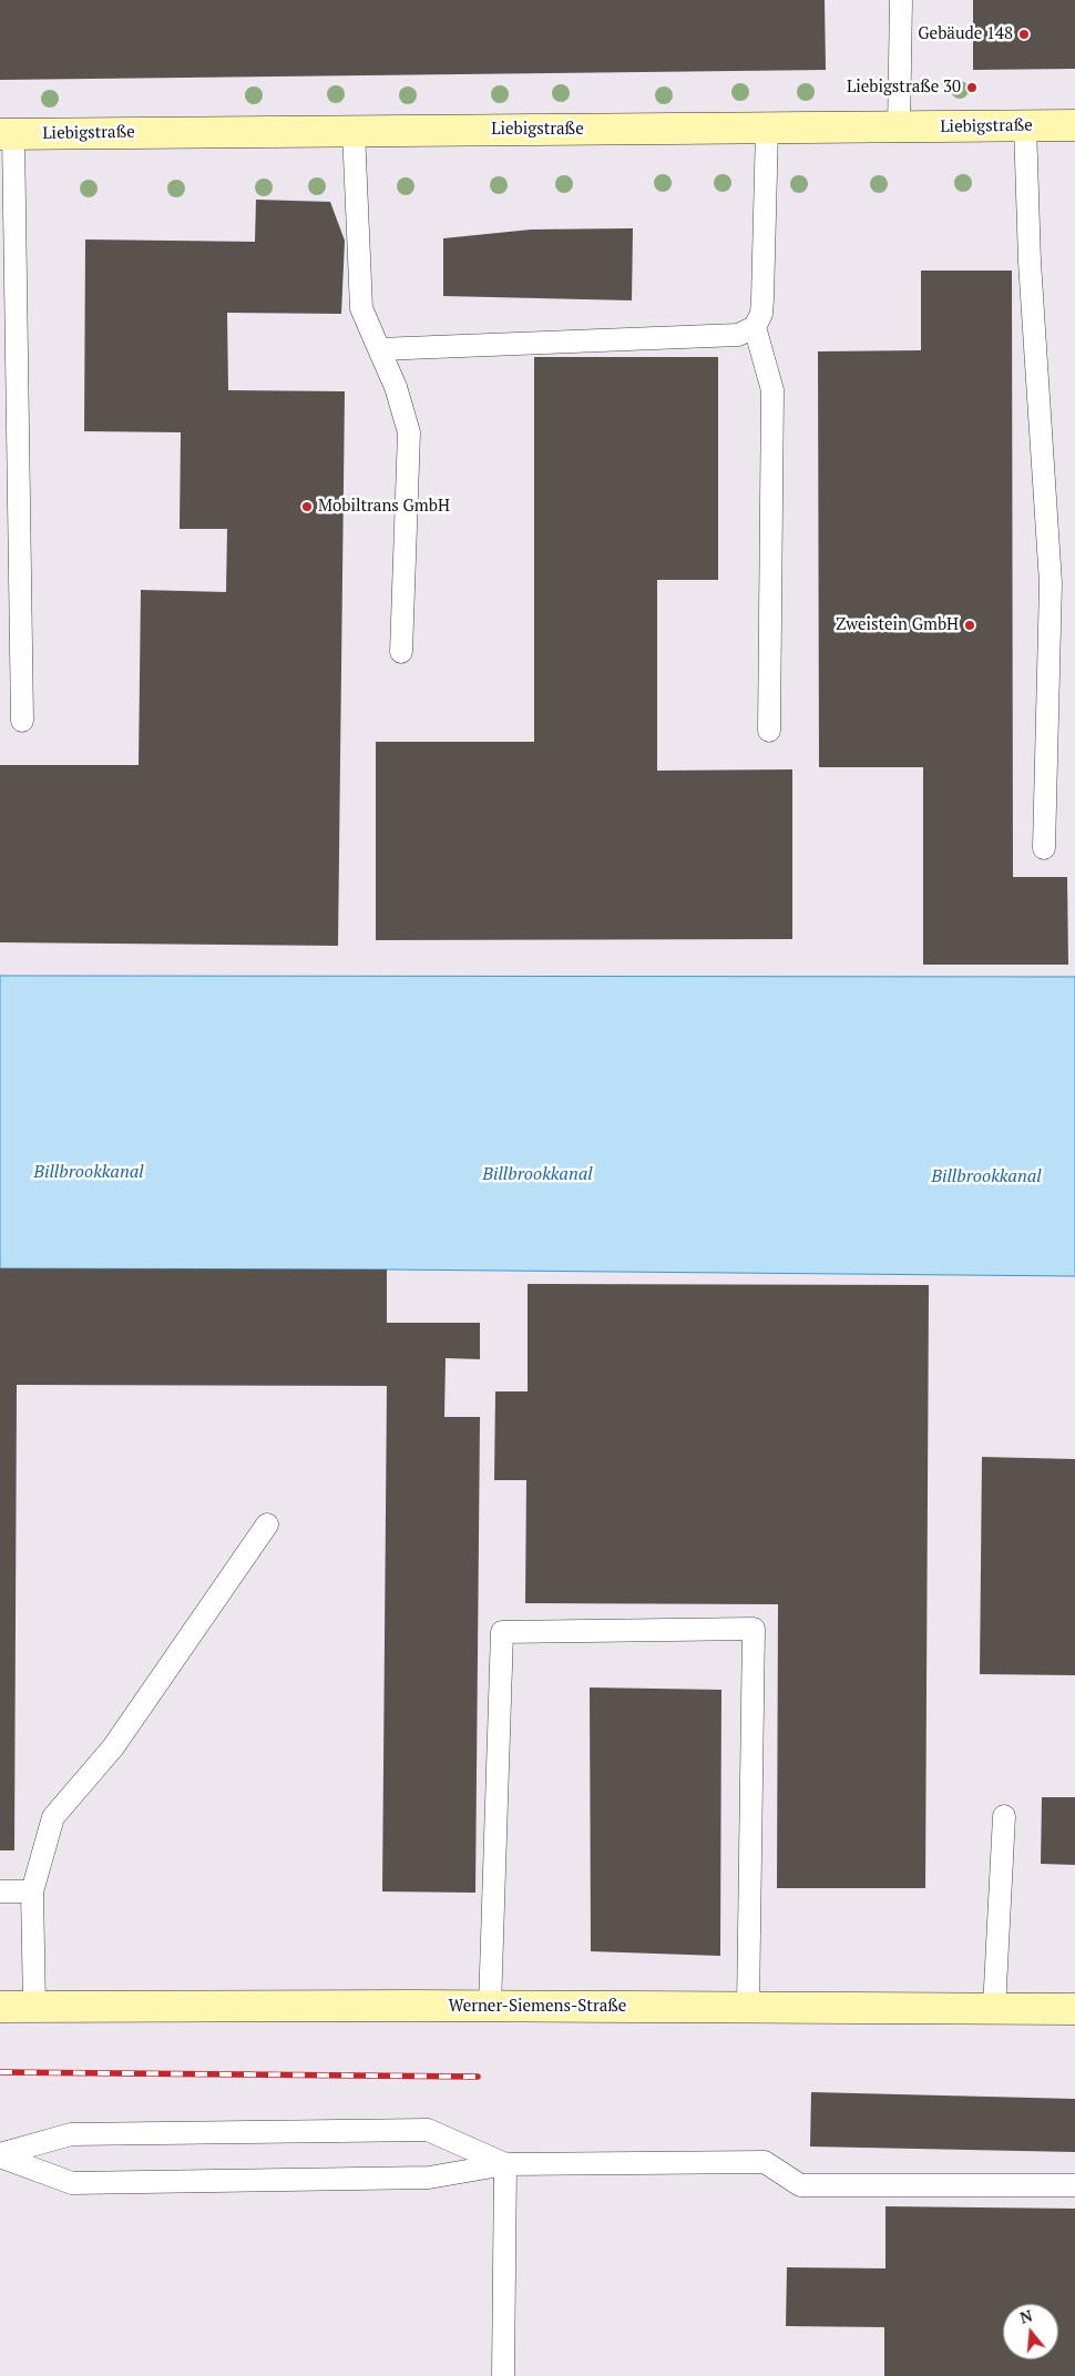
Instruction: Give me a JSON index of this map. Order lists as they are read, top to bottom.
{
  "streets": {
    "street": ["Liebigstraße", "Werner-Siemens-Straße"]
  },
  "water": ["Billbrookkanal"],
  "places": [
    "Gebäude 148",
    "Liebigstraße 30",
    "Mobiltrans GmbH",
    "Zweistein GmbH"
  ],
  "north": "top"
}
